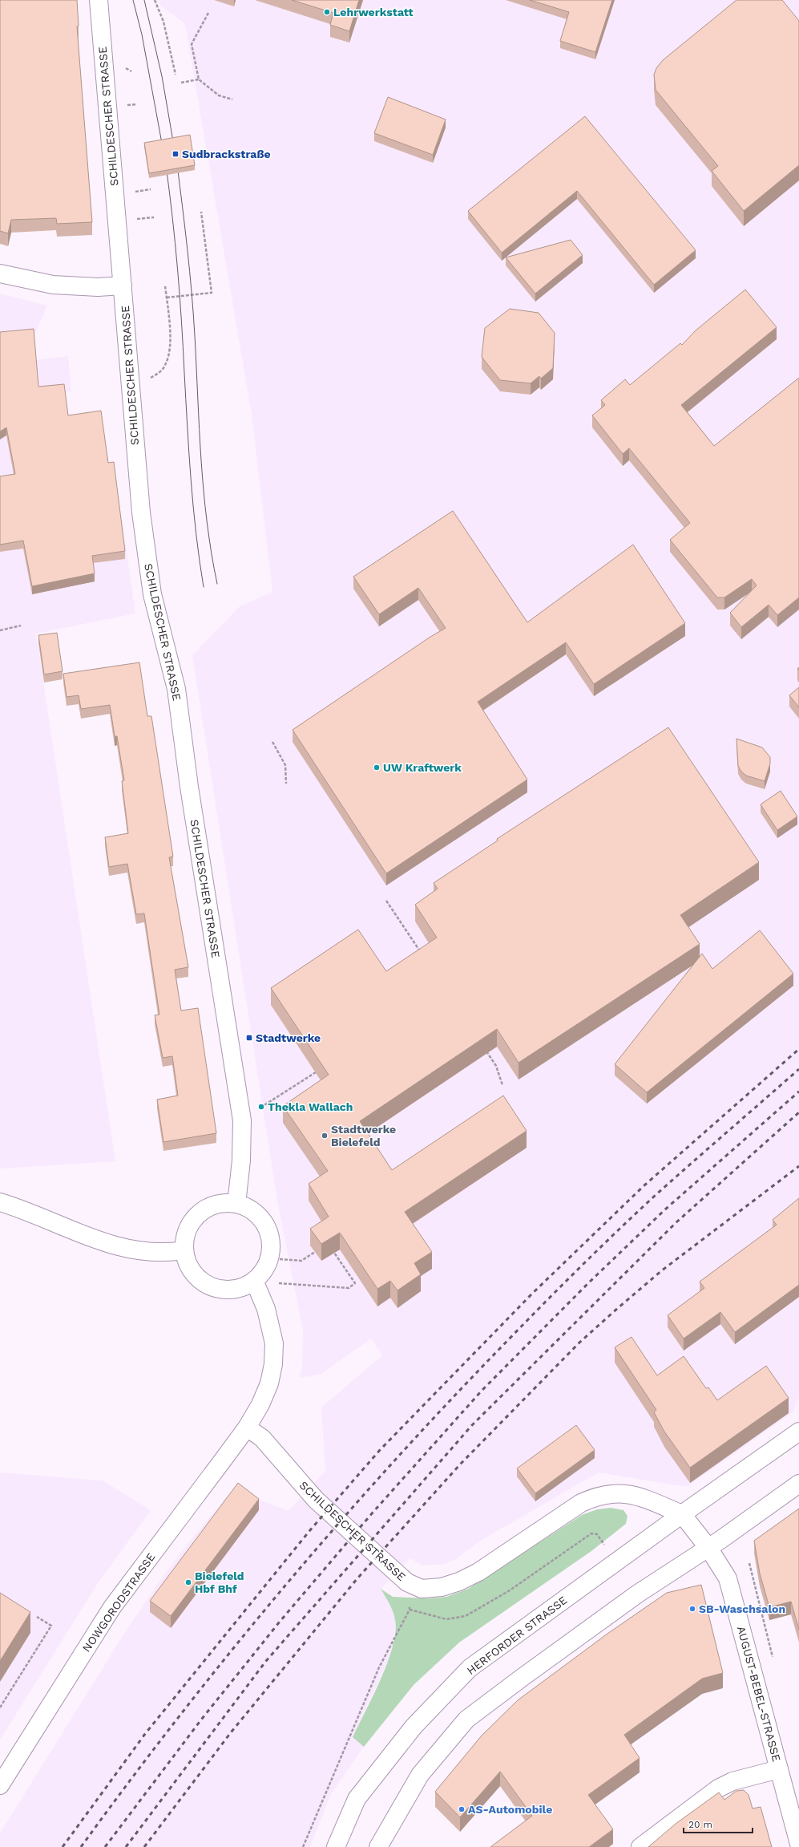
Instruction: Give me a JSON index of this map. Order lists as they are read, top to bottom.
{
  "streets": {
    "street": [
      "SCHILDESCHER STRASSE",
      "NOWGORODSTRASSE",
      "HERFORDER STRASSE",
      "AUGUST-BEBEL-STRASSE"
    ]
  },
  "crossings": [
    ["SCHILDESCHER STRASSE", "NOWGORODSTRASSE"],
    ["SCHILDESCHER STRASSE", "HERFORDER STRASSE"]
  ],
  "places": {
    "other": [
      "Lehrwerkstatt",
      "UW Kraftwerk",
      "Thekla Wallach",
      "Stadtwerke Bielefeld",
      "Bielefeld Hbf Bhf",
      "SB-Waschsalon",
      "AS-Automobile"
    ],
    "transit": ["Sudbrackstraße", "Stadtwerke"]
  },
  "scale_bar": "20 m"
}
